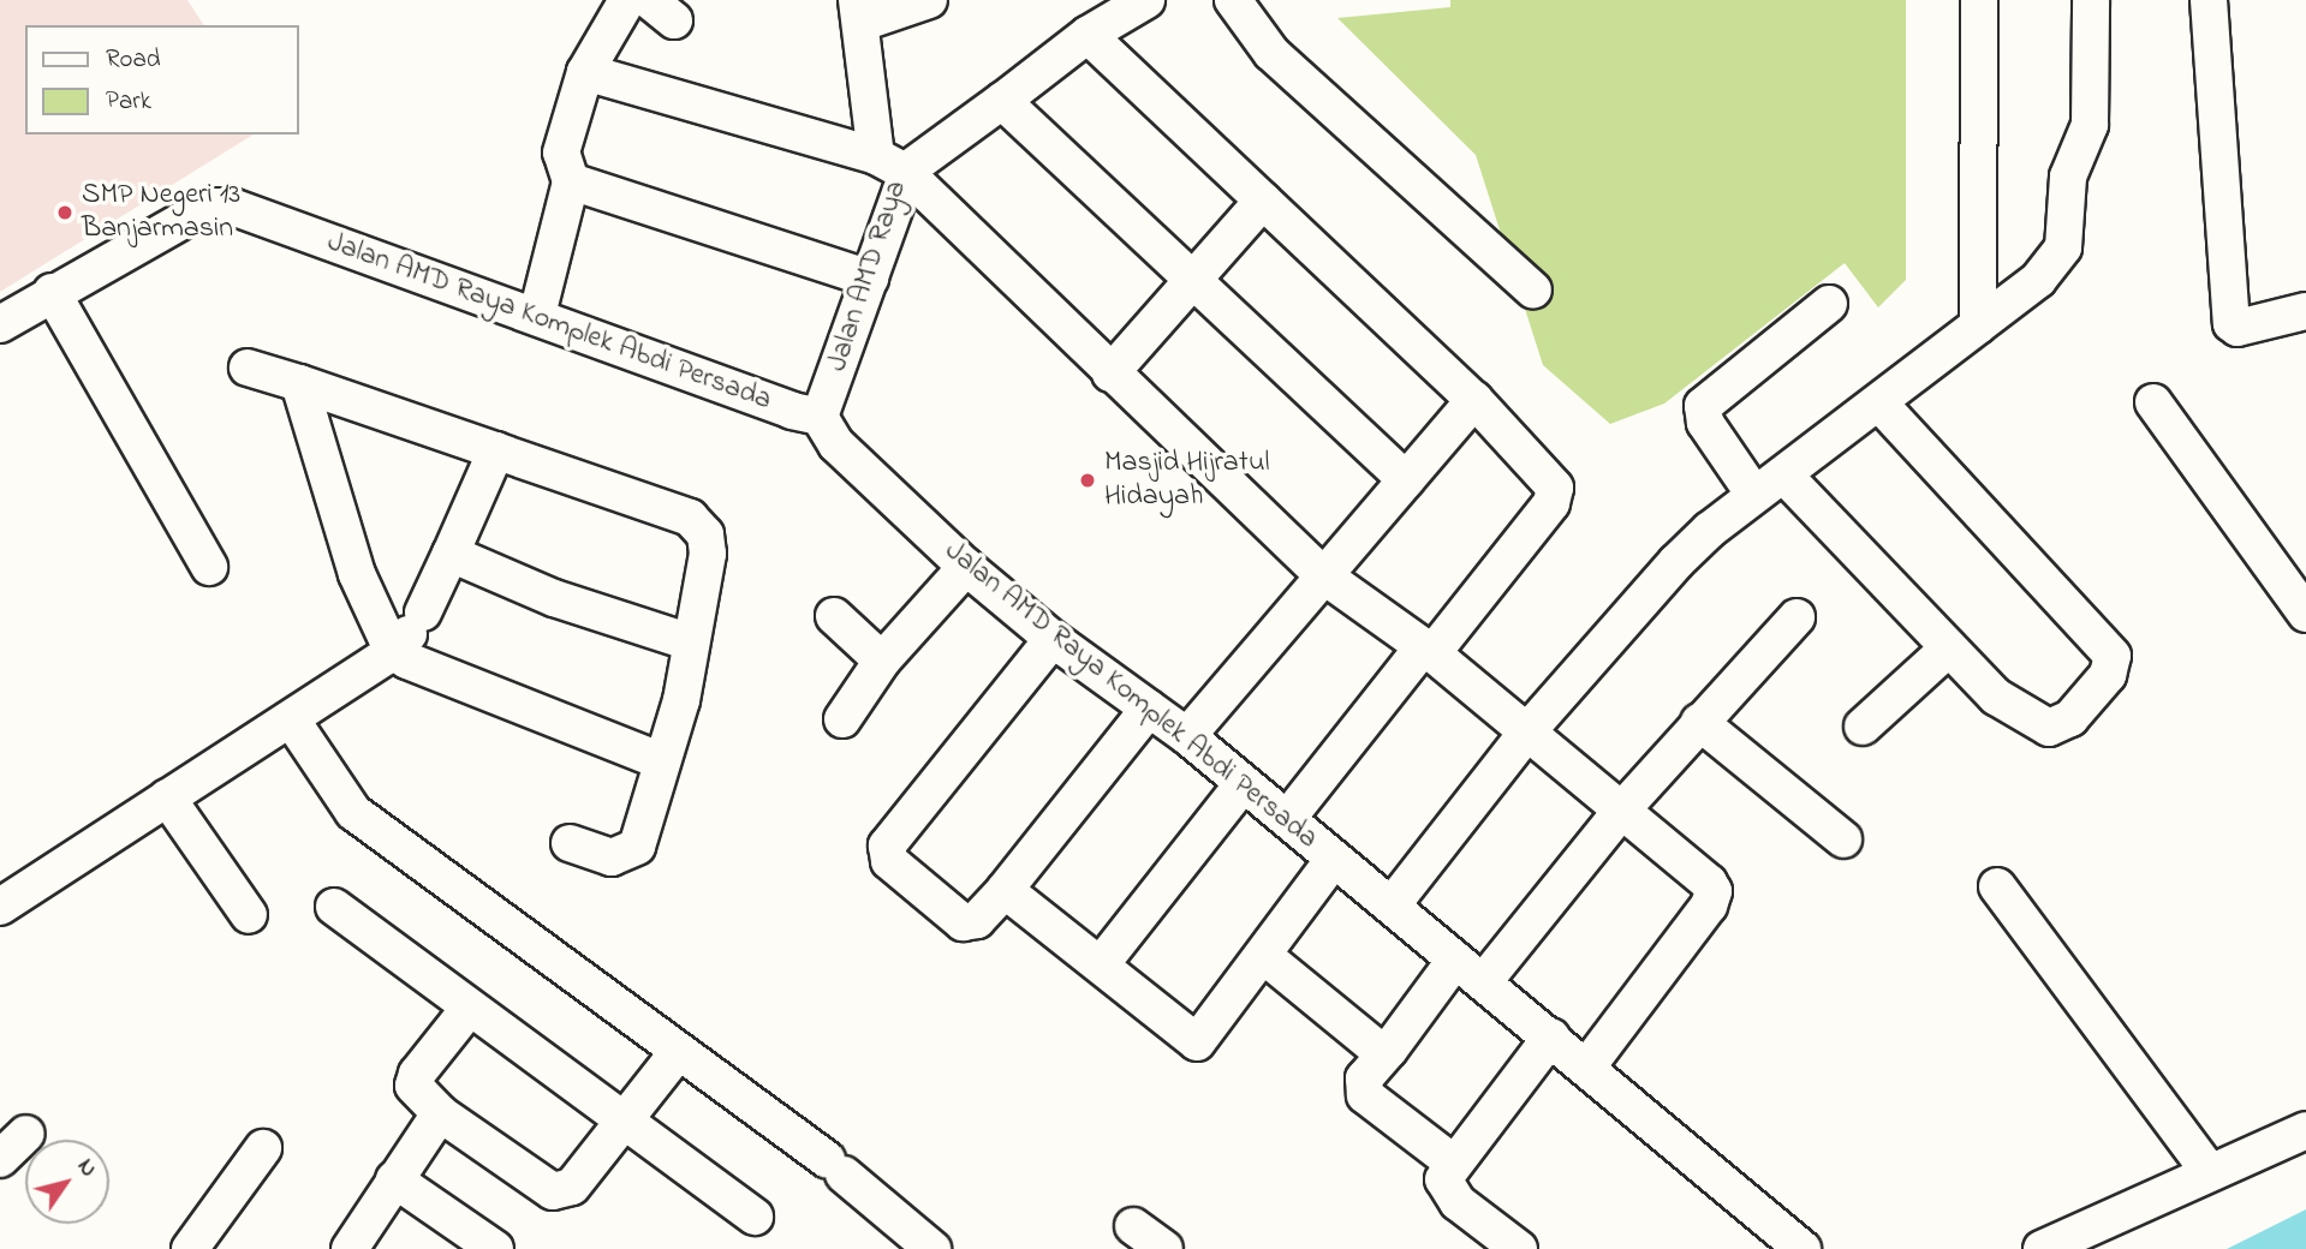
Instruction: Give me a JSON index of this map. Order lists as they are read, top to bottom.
{
  "streets": {
    "street": ["Jalan AMD Raya", "Jalan AMD Raya Komplek Abdi Persada"]
  },
  "crossings": [
    ["Jalan AMD Raya", "Jalan AMD Raya Komplek Abdi Persada"]
  ],
  "places": ["SMP Negeri 13 Banjarmasin", "Masjid Hijratul Hidayah"],
  "legend": ["Road", "Park"],
  "north": "top right"
}
